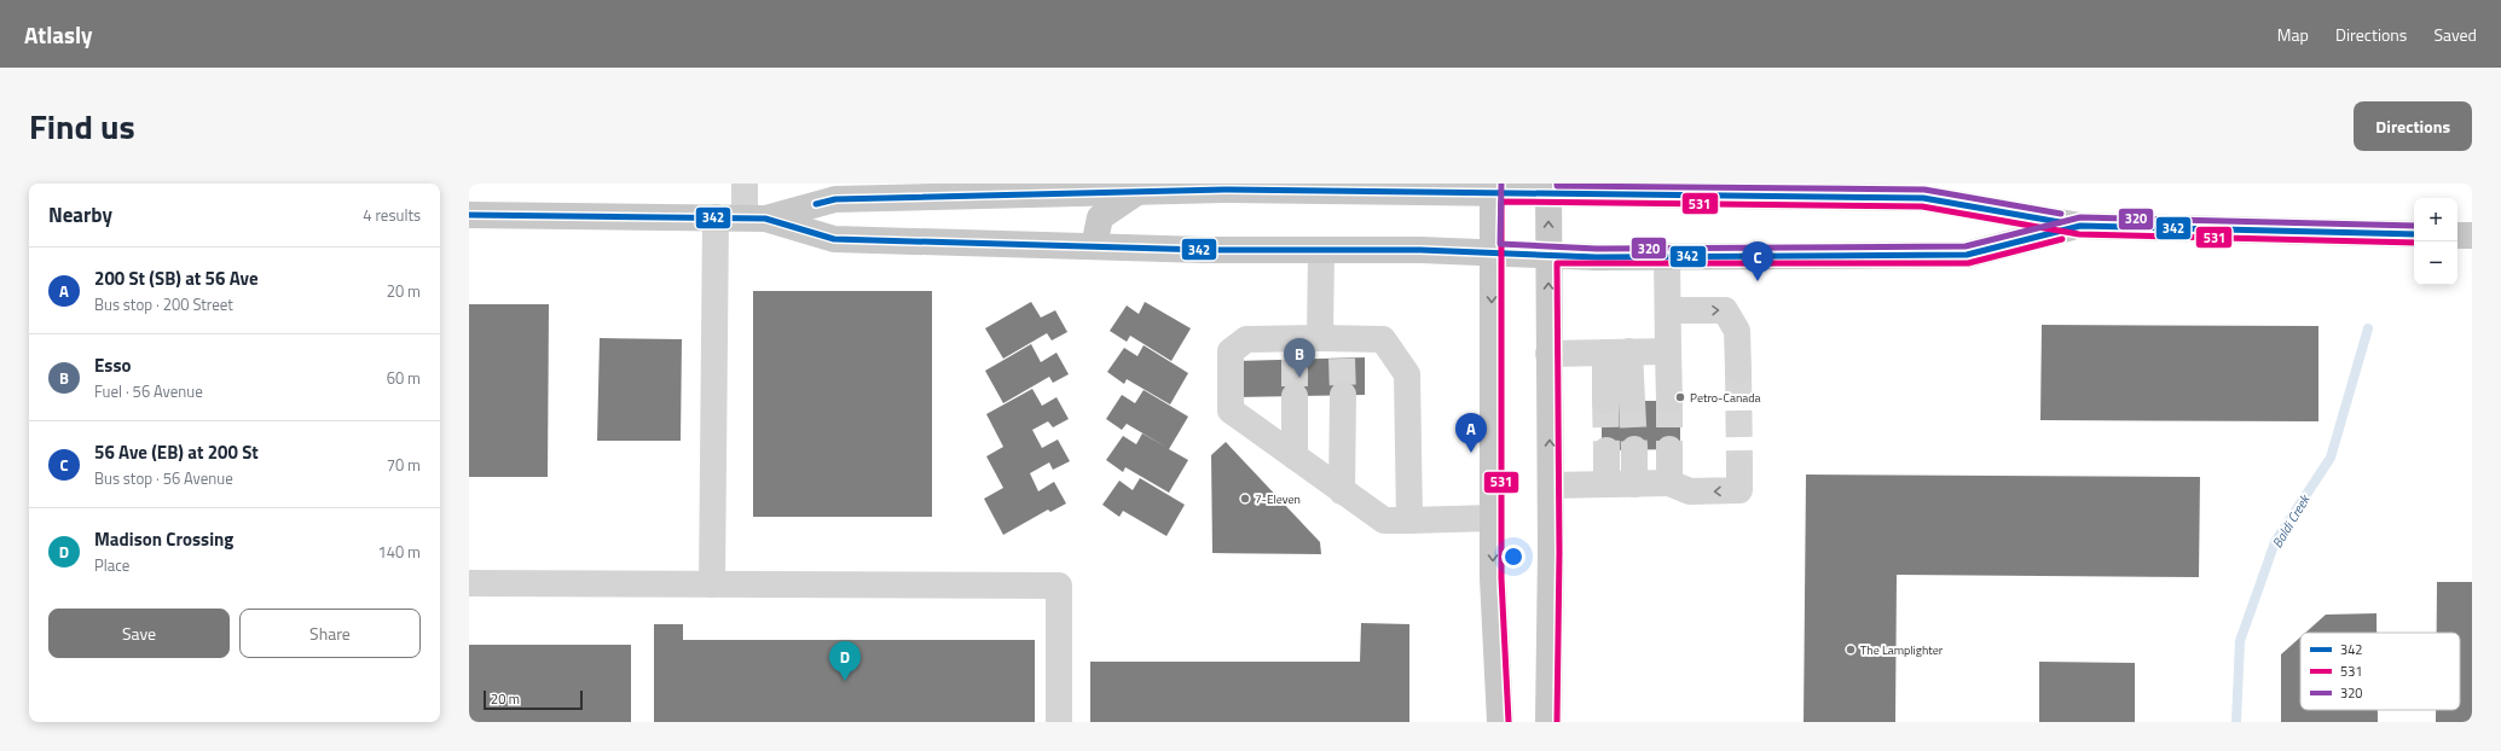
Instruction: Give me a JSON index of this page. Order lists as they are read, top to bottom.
{
  "water": ["Baldi Creek"],
  "places": ["Petro-Canada", "7-Eleven", "The Lamplighter"],
  "lines": ["transit line 320", "transit line 342", "transit line 531"],
  "legend": ["342", "531", "320"],
  "scale_bar": "20 m",
  "page": {
    "header": "Atlasly",
    "nav": ["Map", "Directions", "Saved"],
    "title": "Find us",
    "buttons": [
      "Directions",
      ["Save", "Share"]
    ],
    "heading": ["Nearby", "4 results"],
    "map_buttons": ["+", "−"],
    "pins": [
      "C",
      "B",
      "A",
      "D"
    ],
    "list": [
      {
        "mark": "A",
        "name": "200 St (SB) at 56 Ave",
        "note": "Bus stop · 200 Street",
        "value": "20 m"
      },
      {
        "mark": "B",
        "name": "Esso",
        "note": "Fuel · 56 Avenue",
        "value": "60 m"
      },
      {
        "mark": "C",
        "name": "56 Ave (EB) at 200 St",
        "note": "Bus stop · 56 Avenue",
        "value": "70 m"
      },
      {
        "mark": "D",
        "name": "Madison Crossing",
        "note": "Place",
        "value": "140 m"
      }
    ],
    "scale": "20 m"
  }
}
